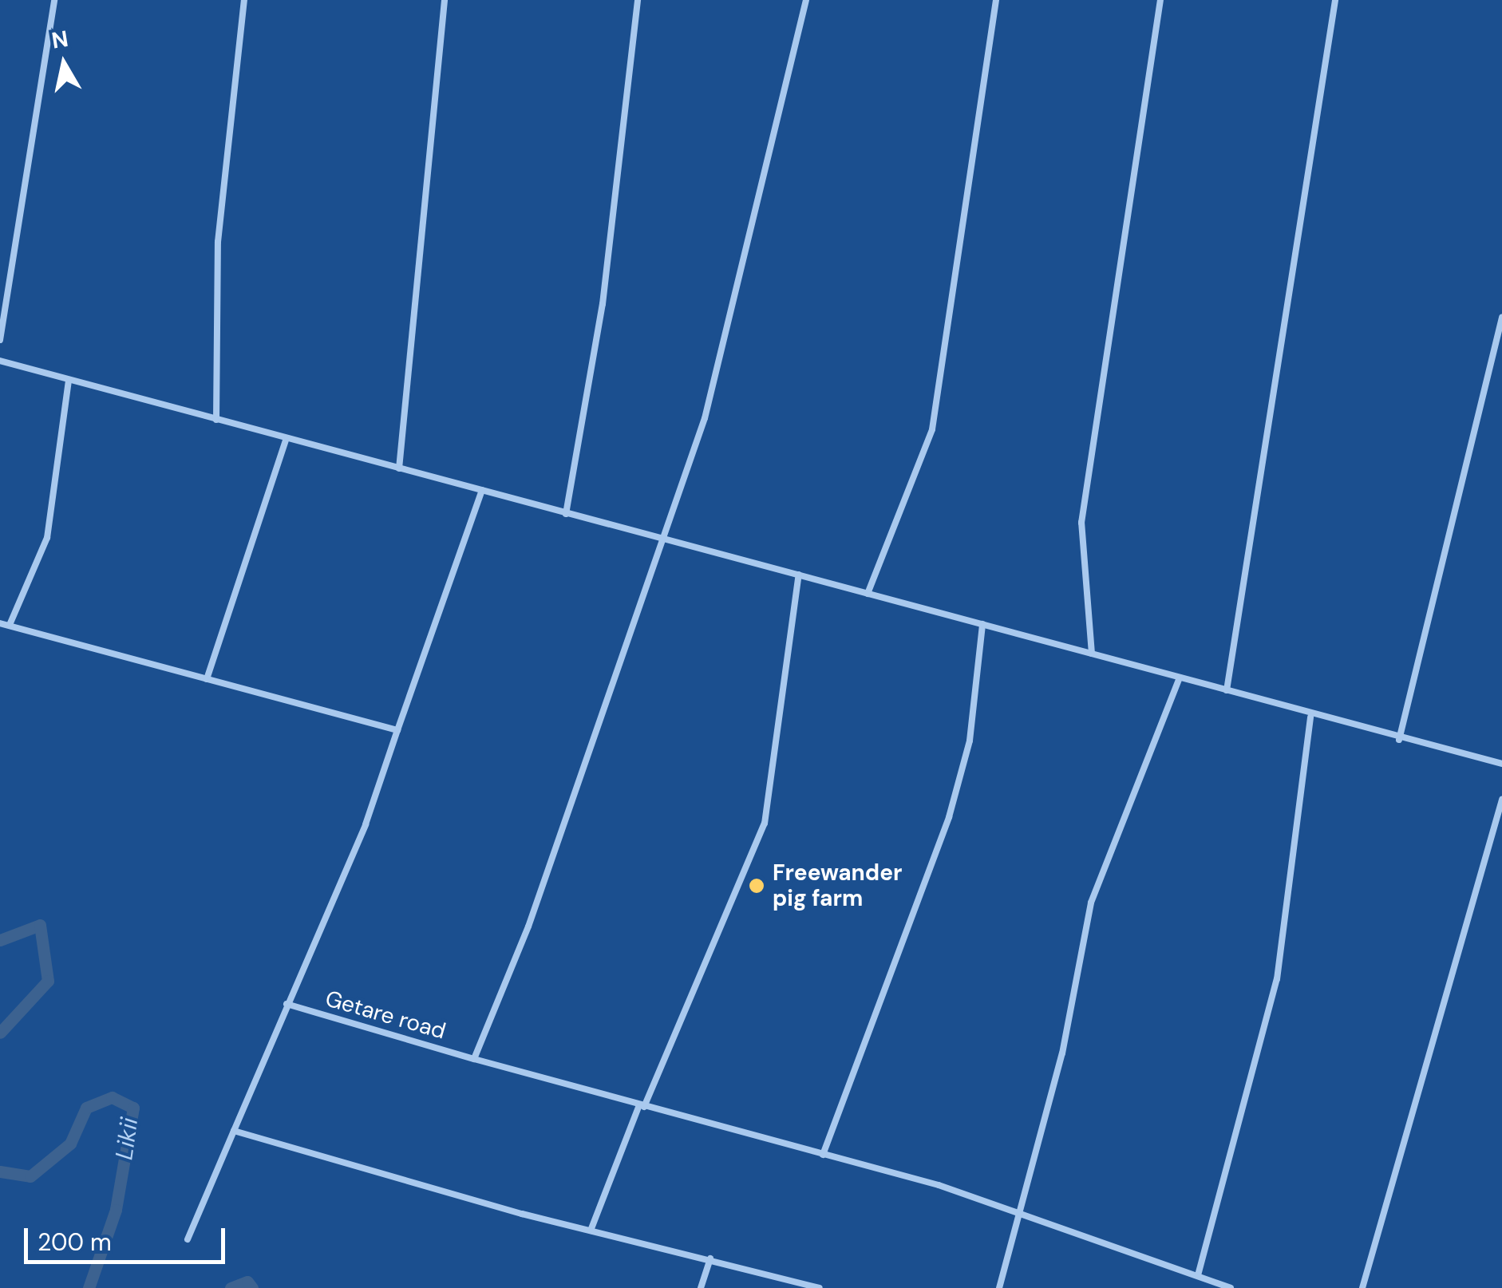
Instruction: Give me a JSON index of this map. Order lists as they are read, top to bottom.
{
  "streets": {
    "street": ["Getare road"]
  },
  "water": ["Likii"],
  "places": ["Freewander pig farm"],
  "scale_bar": "200 m",
  "north": "top"
}
